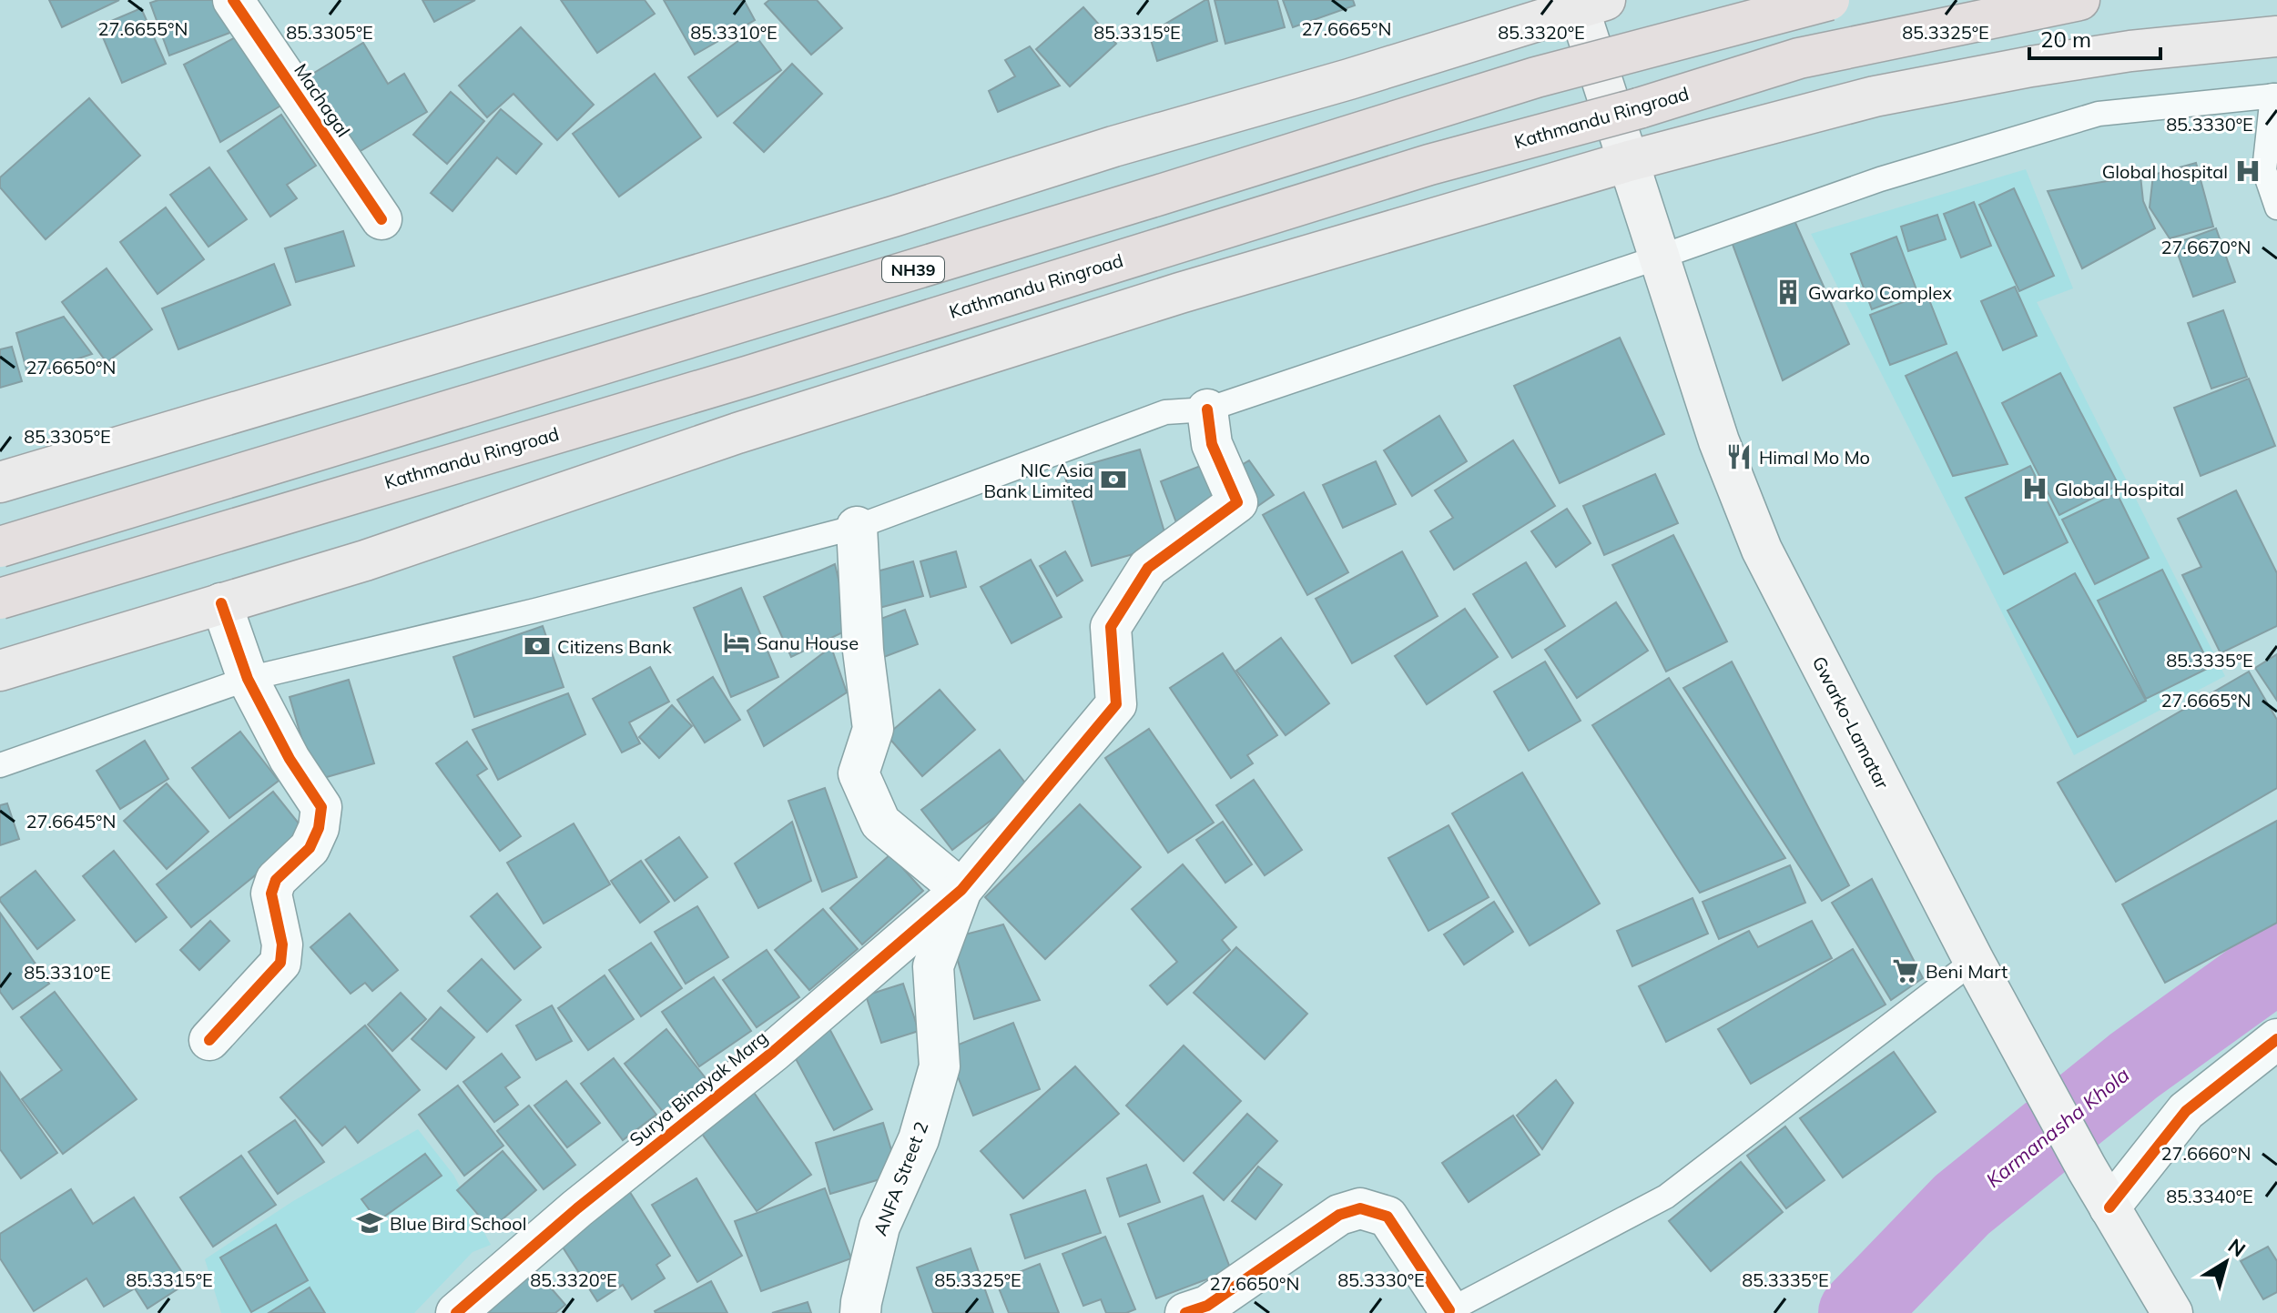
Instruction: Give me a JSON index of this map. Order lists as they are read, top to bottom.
{
  "streets": {
    "highway": ["Kathmandu Ringroad", "NH39"],
    "main road": ["Gwarko-Lamatar"],
    "street": ["Machagal", "Surya Binayak Marg", "ANFA Street 2"]
  },
  "crossings": [
    ["Surya Binayak Marg", "ANFA Street 2"]
  ],
  "water": ["Karmanasha Khola"],
  "places": {
    "hospital": ["Global hospital", "Global Hospital"],
    "building": ["Gwarko Complex"],
    "restaurant": ["Himal Mo Mo"],
    "bank": ["NIC Asia Bank Limited", "Citizens Bank"],
    "hotel": ["Sanu House"],
    "supermarket": ["Beni Mart"],
    "school or university": ["Blue Bird School"]
  },
  "scale_bar": "20 m",
  "north": "top right",
  "coordinates": [
    "27.6655°N",
    "27.6665°N",
    "85.3305°E",
    "85.3310°E",
    "85.3315°E",
    "85.3320°E",
    "85.3325°E",
    "85.3330°E",
    "27.6670°N",
    "27.6650°N",
    "85.3335°E",
    "27.6645°N",
    "27.6660°N",
    "85.3340°E"
  ]
}
